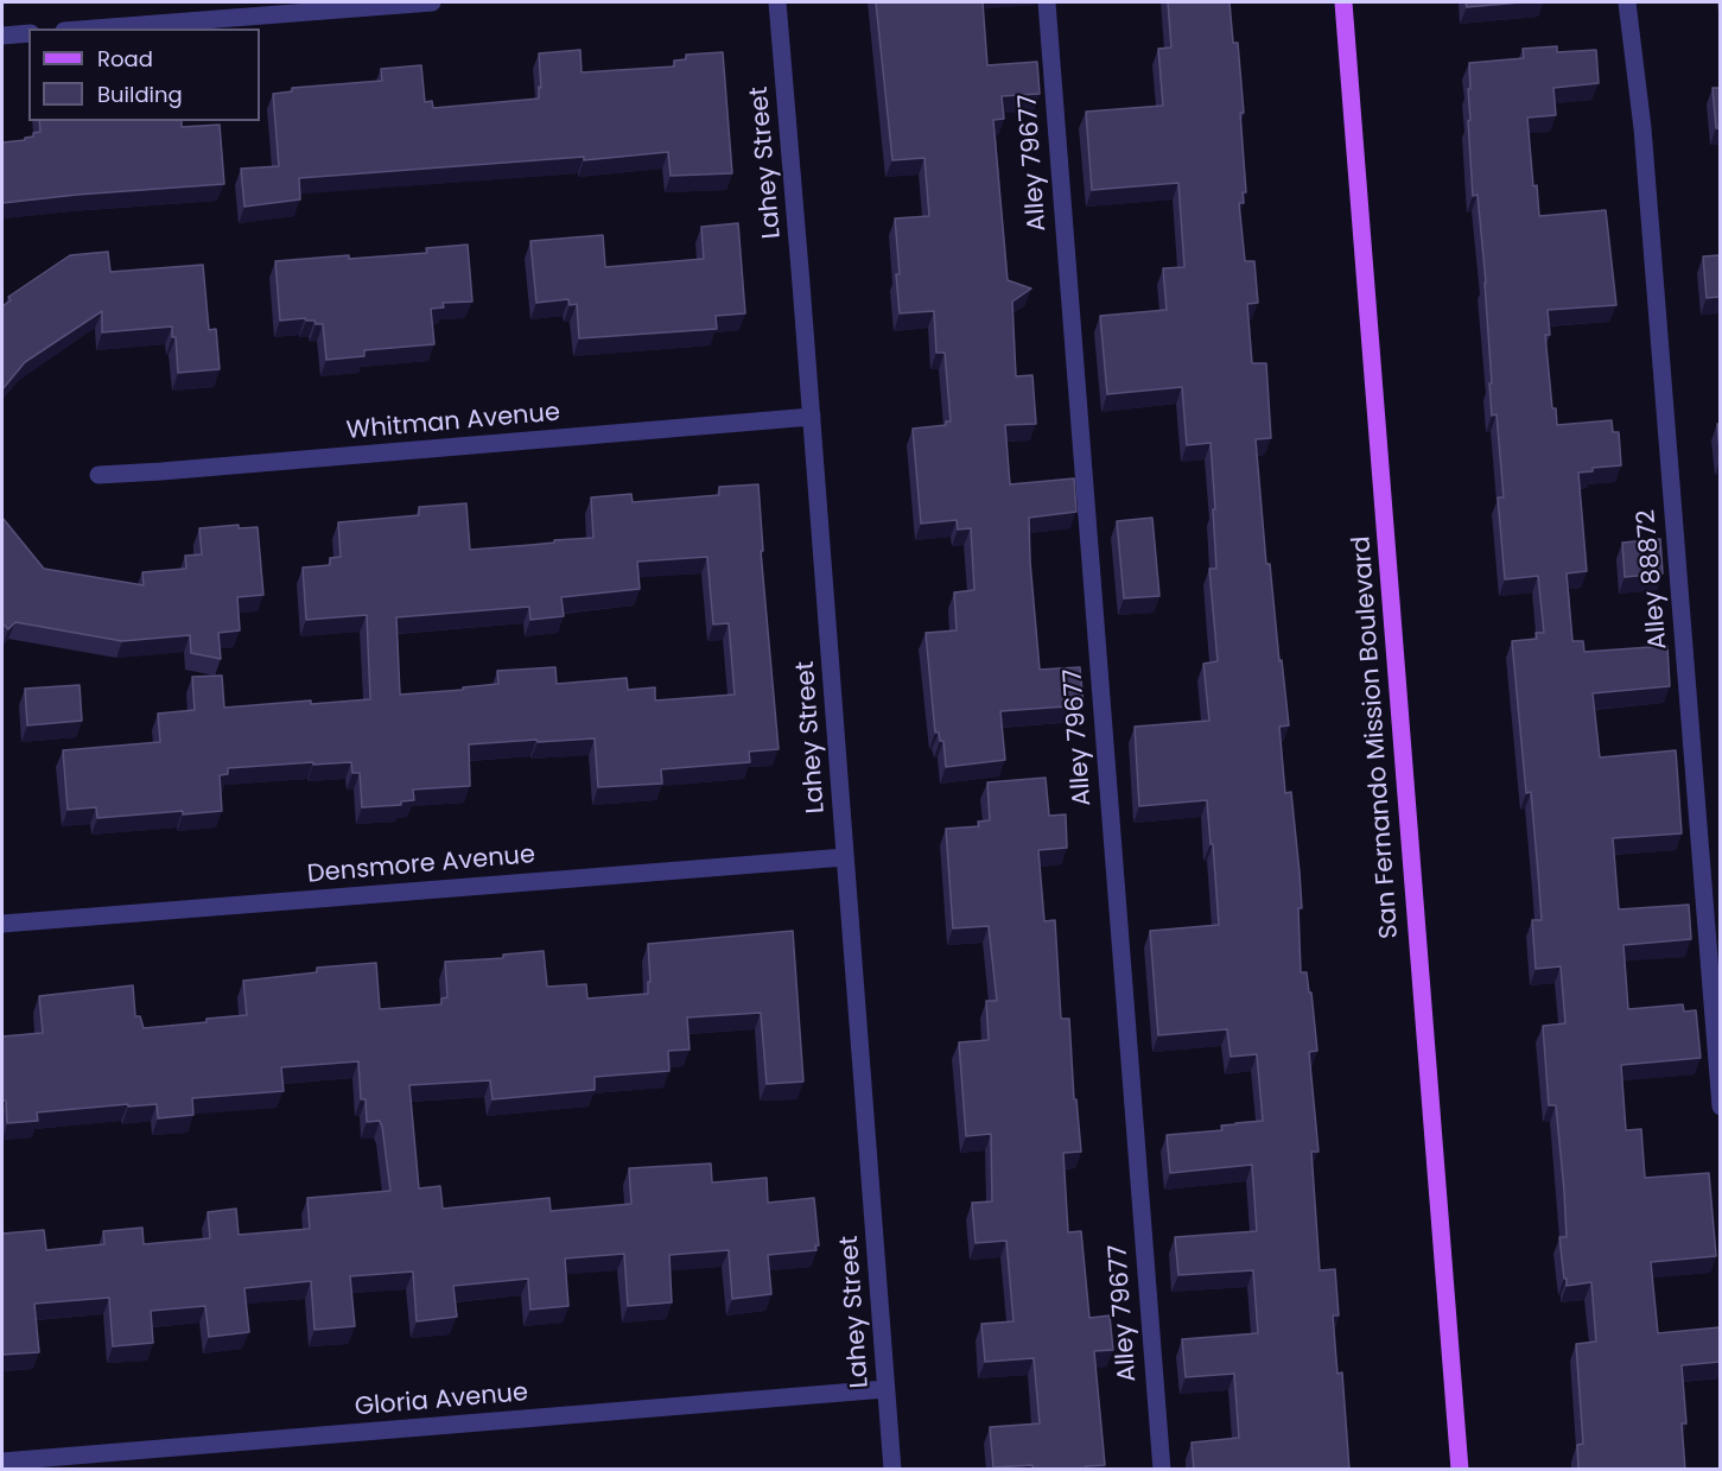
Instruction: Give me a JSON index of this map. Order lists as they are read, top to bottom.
{
  "streets": {
    "main road": ["San Fernando Mission Boulevard"],
    "street": [
      "Lahey Street",
      "Alley 79677",
      "Whitman Avenue",
      "Alley 88872",
      "Densmore Avenue",
      "Gloria Avenue"
    ]
  },
  "crossings": [
    ["Lahey Street", "Whitman Avenue"],
    ["Lahey Street", "Densmore Avenue"],
    ["Lahey Street", "Gloria Avenue"]
  ],
  "legend": ["Road", "Building"]
}
